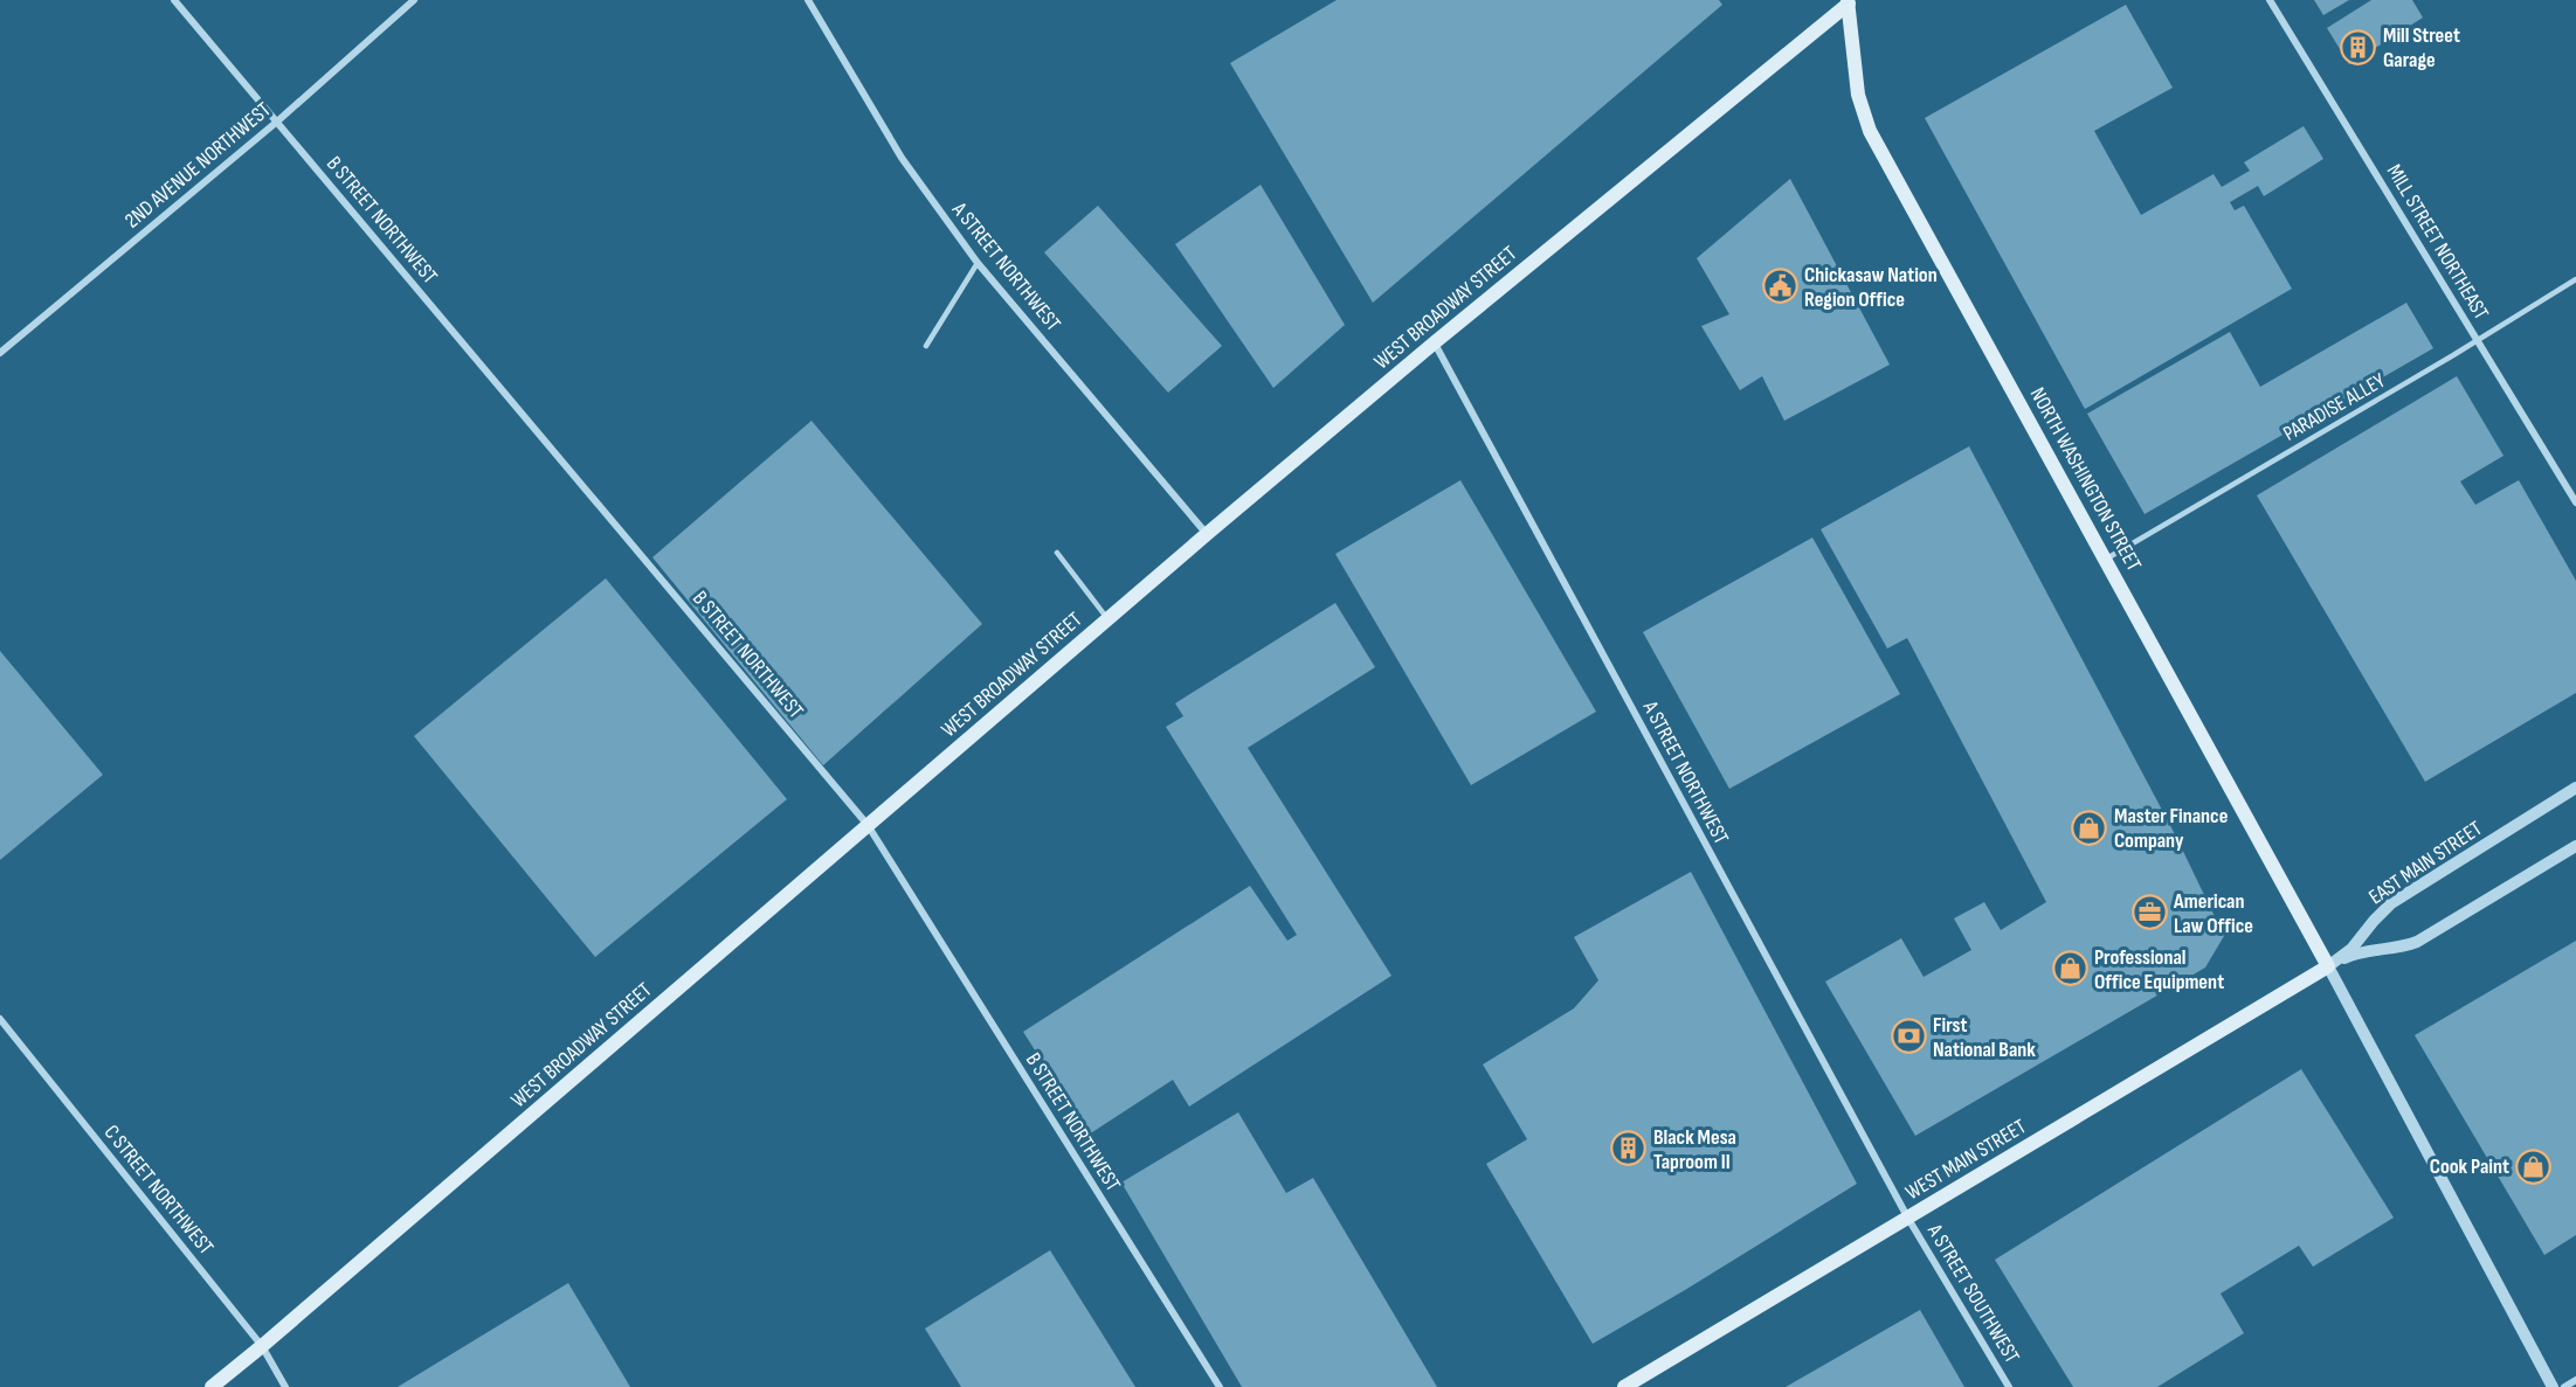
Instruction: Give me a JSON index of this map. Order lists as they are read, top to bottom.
{
  "streets": {
    "main road": ["WEST BROADWAY STREET", "NORTH WASHINGTON STREET", "WEST MAIN STREET"],
    "street": [
      "2ND AVENUE NORTHWEST",
      "B STREET NORTHWEST",
      "MILL STREET NORTHEAST",
      "A STREET NORTHWEST",
      "EAST MAIN STREET",
      "C STREET NORTHWEST",
      "A STREET SOUTHWEST"
    ],
    "lane": ["PARADISE ALLEY"]
  },
  "crossings": [
    ["2ND AVENUE NORTHWEST", "B STREET NORTHWEST"],
    ["B STREET NORTHWEST", "WEST BROADWAY STREET"],
    ["MILL STREET NORTHEAST", "PARADISE ALLEY"],
    ["A STREET NORTHWEST", "WEST BROADWAY STREET"],
    ["A STREET NORTHWEST", "WEST MAIN STREET"],
    ["A STREET NORTHWEST", "A STREET SOUTHWEST"],
    ["WEST BROADWAY STREET", "NORTH WASHINGTON STREET"],
    ["WEST BROADWAY STREET", "C STREET NORTHWEST"],
    ["PARADISE ALLEY", "NORTH WASHINGTON STREET"],
    ["NORTH WASHINGTON STREET", "EAST MAIN STREET"],
    ["NORTH WASHINGTON STREET", "WEST MAIN STREET"],
    ["EAST MAIN STREET", "WEST MAIN STREET"],
    ["WEST MAIN STREET", "A STREET SOUTHWEST"]
  ],
  "places": {
    "building": ["Mill Street Garage", "Black Mesa Taproom II"],
    "public building": ["Chickasaw Nation Region Office"],
    "shop": ["Master Finance Company", "Professional Office Equipment", "Cook Paint"],
    "office": ["American Law Office"],
    "bank": ["First National Bank"]
  }
}
